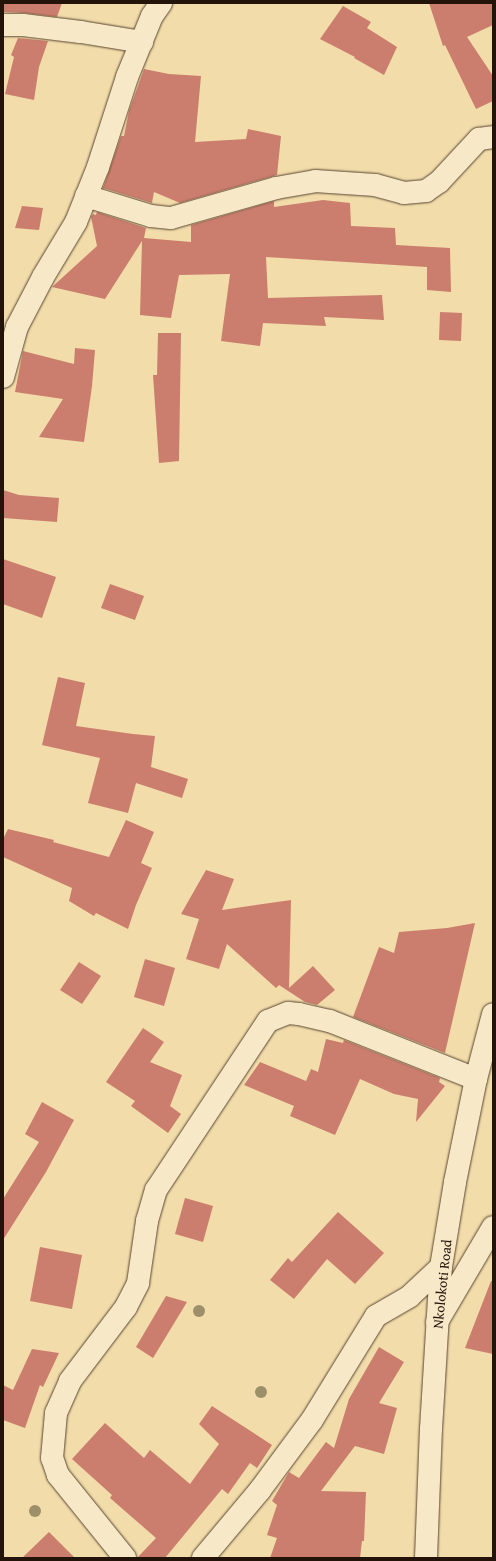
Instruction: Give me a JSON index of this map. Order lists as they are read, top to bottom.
{
  "streets": {
    "street": ["Nkolokoti Road"]
  }
}
